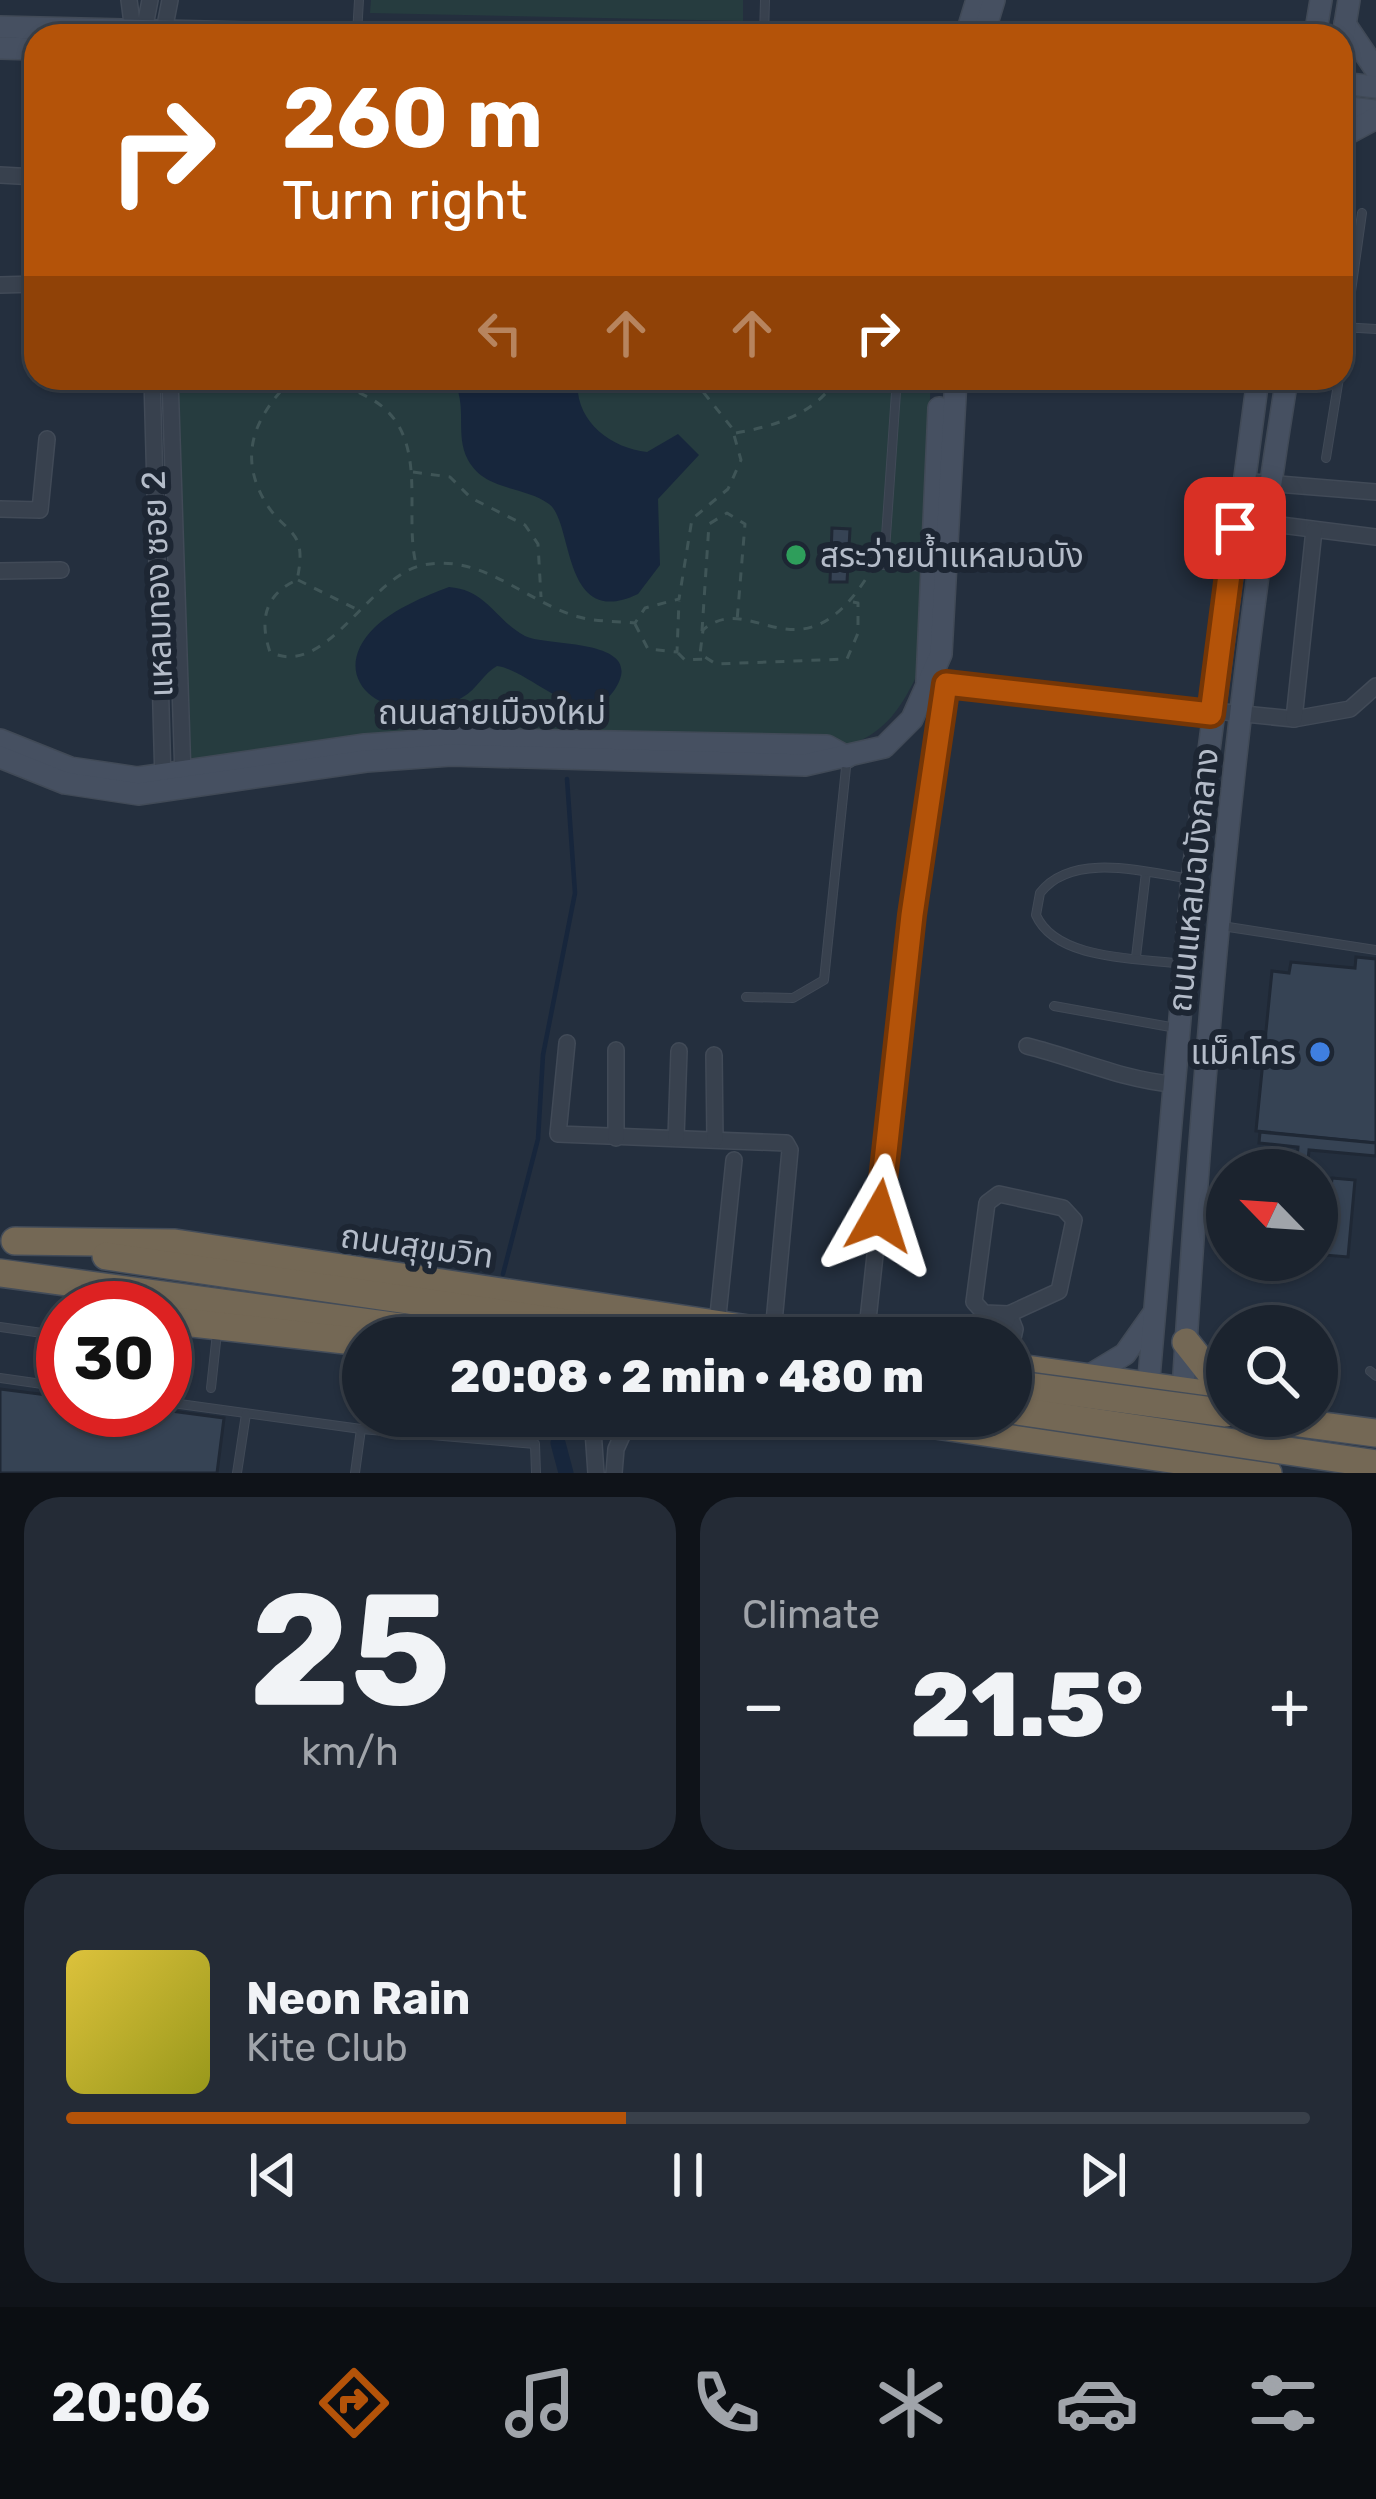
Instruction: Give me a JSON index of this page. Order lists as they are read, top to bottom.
{
  "streets": {
    "highway": ["ถนนสุขุมวิท"],
    "main road": ["ถนนสายเมืองใหม่", "ถนนแหลมฉบังกลาง"],
    "street": ["แหลมทอง ซอย 2"]
  },
  "crossings": [
    ["แหลมทอง ซอย 2", "ถนนสายเมืองใหม่"]
  ],
  "places": ["สระว่ายน้ำแหลมฉบัง", "แม็คโคร"],
  "north": "top left",
  "page": {
    "turn": ["260 m", "Turn right"],
    "limit": "30",
    "trip": "20:08 · 2 min · 480 m",
    "tile": [
      ["25", "km/h"],
      "Climate"
    ],
    "heat": ["−", "21.5°", "+"],
    "song": ["Neon Rain", "Kite Club"],
    "tabs": "20:06"
  }
}
